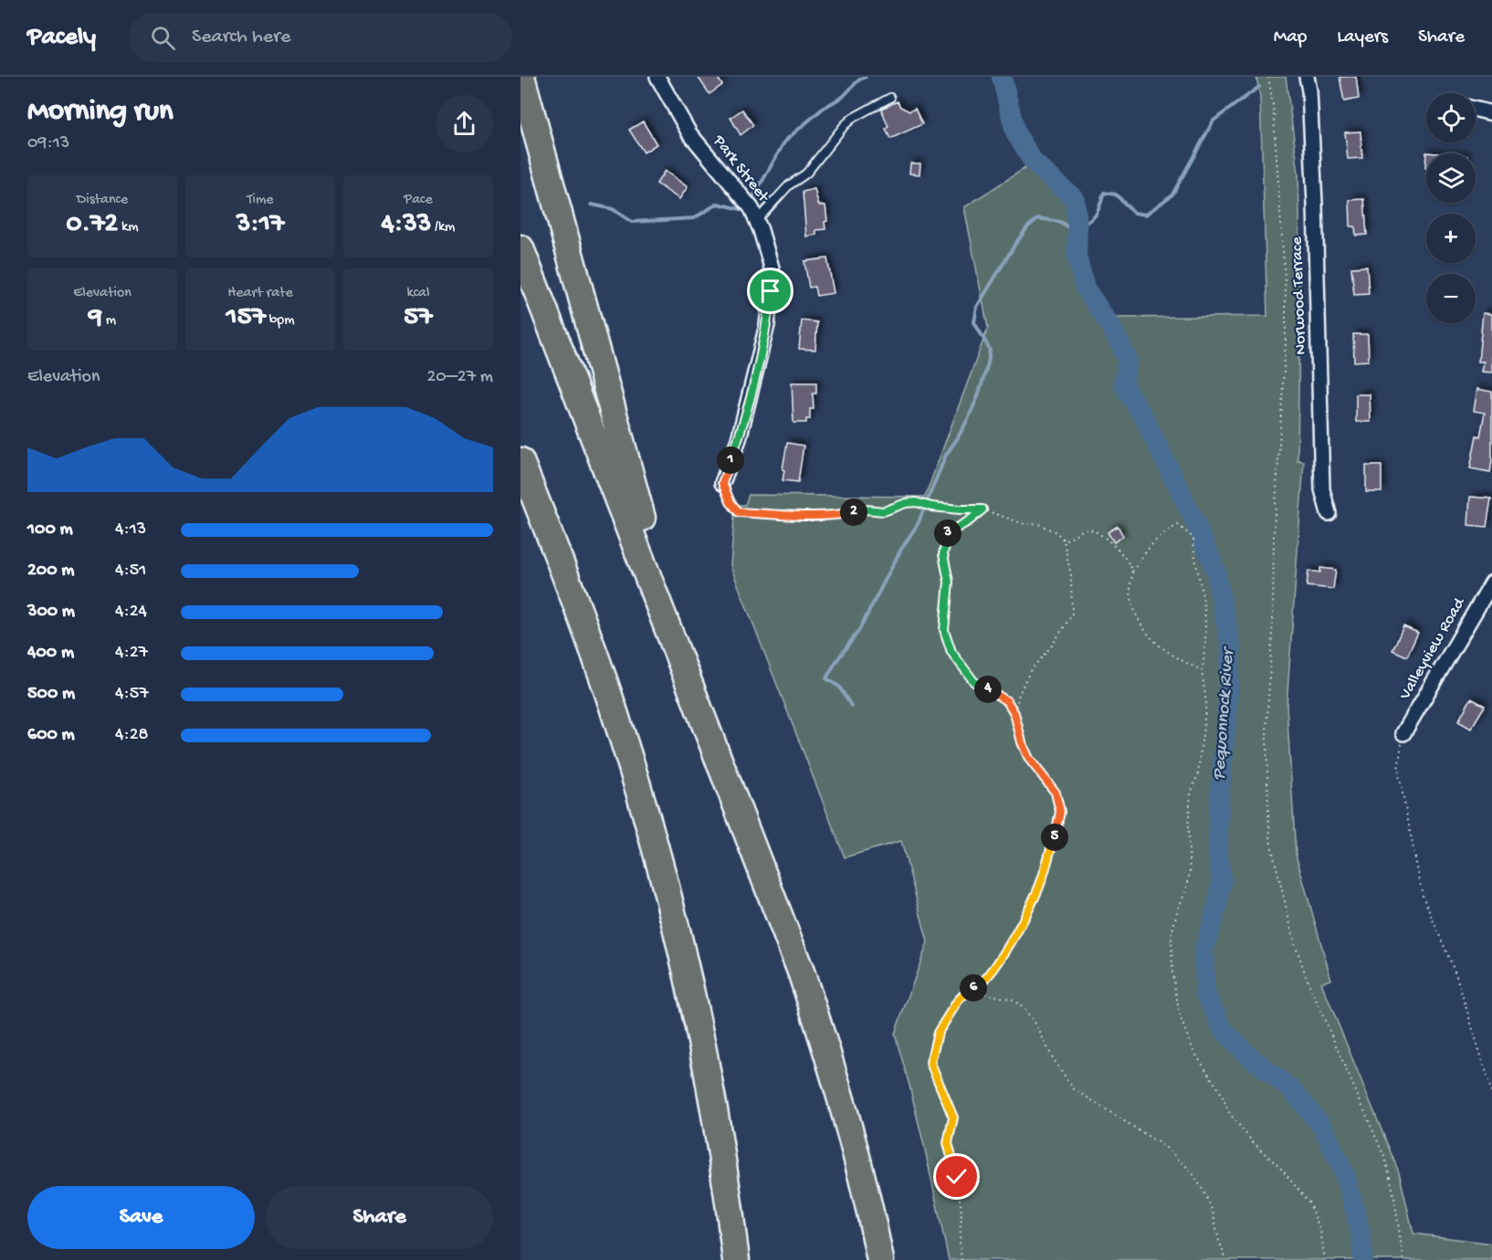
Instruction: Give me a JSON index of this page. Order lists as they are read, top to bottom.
{
  "streets": {
    "street": ["Park Street", "Norwood Terrace", "Valleyview Road"]
  },
  "water": ["Pequonnock River"],
  "page": {
    "header": "Pacely",
    "search": "Search here",
    "nav": ["Map", "Layers", "Share"],
    "heading": ["Morning run", "09:13"],
    "map_buttons": ["+", "−"],
    "stats": [
      ["Distance", "0.72 km"],
      ["Time", "3:17"],
      ["Pace", "4:33 /km"],
      ["Elevation", "9 m"],
      ["Heart rate", "157 bpm"],
      ["kcal", "57"]
    ],
    "chart": ["Elevation", "20–27 m"],
    "pins": [
      "1",
      "2",
      "3",
      "4",
      "5",
      "6"
    ],
    "list": [
      {
        "name": "100 m",
        "note": "4:13"
      },
      {
        "name": "200 m",
        "note": "4:51"
      },
      {
        "name": "300 m",
        "note": "4:24"
      },
      {
        "name": "400 m",
        "note": "4:27"
      },
      {
        "name": "500 m",
        "note": "4:57"
      },
      {
        "name": "600 m",
        "note": "4:28"
      }
    ],
    "buttons": ["Save", "Share"]
  }
}
